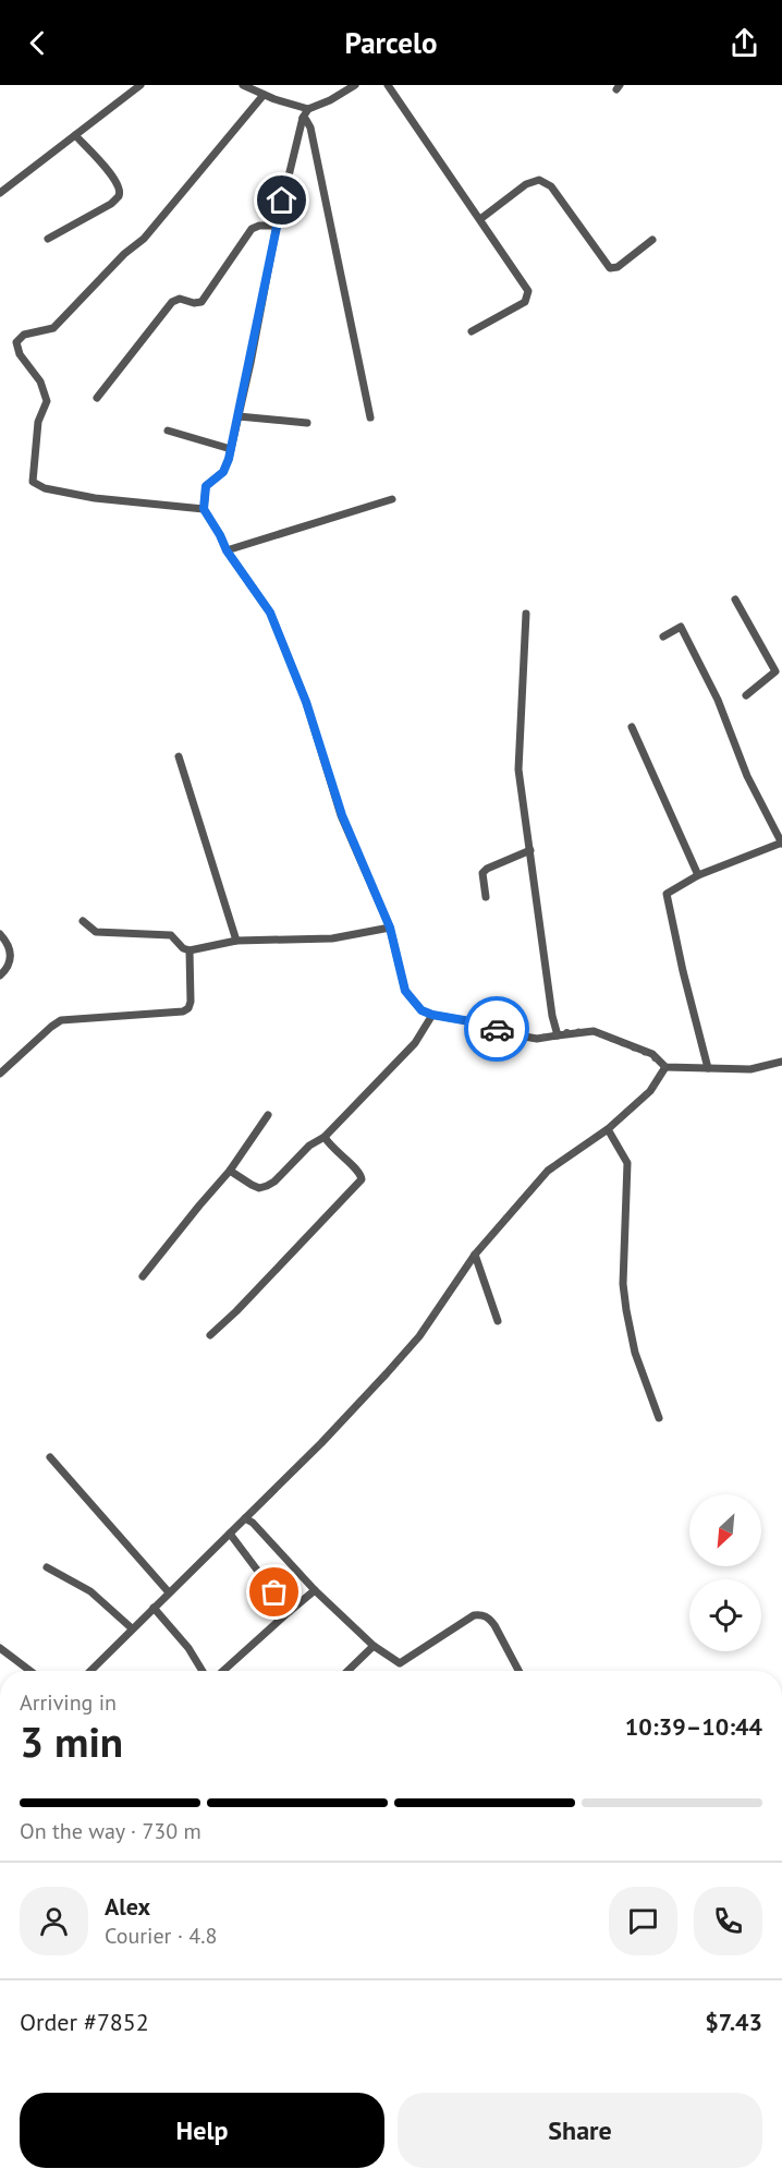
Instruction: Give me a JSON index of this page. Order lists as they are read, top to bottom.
{
  "north": "bottom left",
  "page": {
    "header": "Parcelo",
    "heading": ["3 min", "Arriving in", "10:39–10:44"],
    "panel": [
      "Alex",
      "Courier · 4.8",
      "Order #7852",
      "$7.43"
    ],
    "bar": "On the way · 730 m",
    "buttons": ["Help", "Share"]
  }
}
